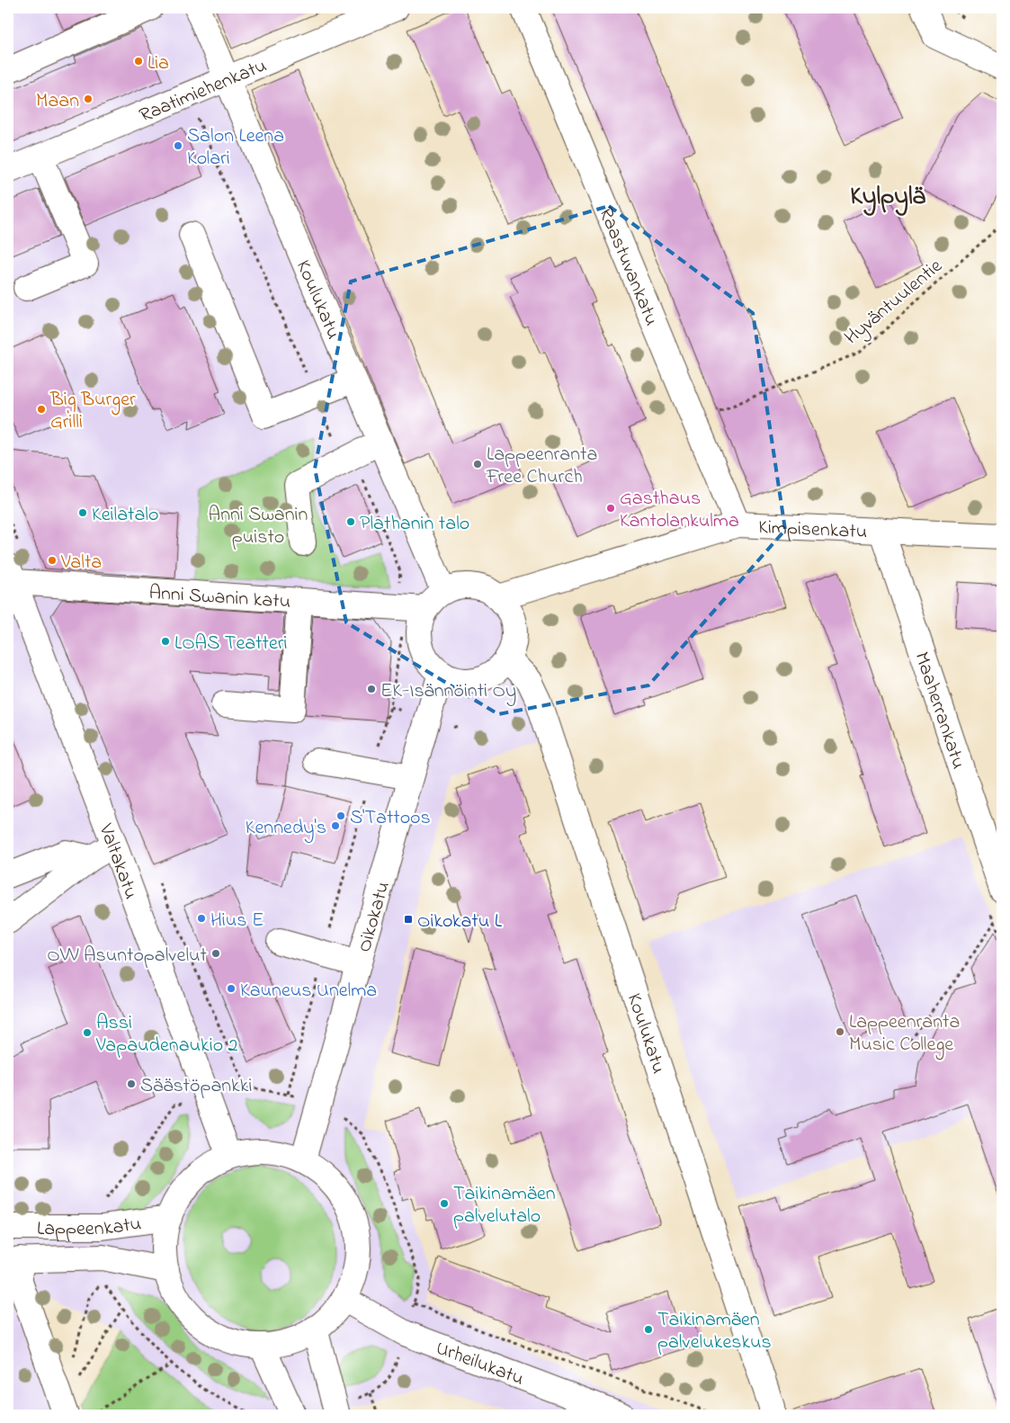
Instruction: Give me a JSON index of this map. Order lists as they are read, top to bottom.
{
  "streets": {
    "street": [
      "Raatimiehenkatu",
      "Raastuvankatu",
      "Koulukatu",
      "Kimpisenkatu",
      "Anni Swanin katu",
      "Maaherrankatu",
      "Valtakatu",
      "Oikokatu",
      "Lappeenkatu",
      "Urheilukatu"
    ],
    "path": ["Hyväntuulentie"]
  },
  "crossings": [
    ["Raatimiehenkatu", "Koulukatu"],
    ["Raastuvankatu", "Kimpisenkatu"],
    ["Koulukatu", "Kimpisenkatu"],
    ["Koulukatu", "Anni Swanin katu"],
    ["Koulukatu", "Oikokatu"],
    ["Kimpisenkatu", "Anni Swanin katu"],
    ["Kimpisenkatu", "Maaherrankatu"],
    ["Kimpisenkatu", "Oikokatu"],
    ["Anni Swanin katu", "Valtakatu"],
    ["Anni Swanin katu", "Oikokatu"]
  ],
  "districts": ["Kylpylä"],
  "parks": ["Anni Swanin puisto"],
  "places": {
    "other": [
      "Lia",
      "Maan",
      "Salon Leena Kolari",
      "Big Burger Grilli",
      "Lappeenranta Free Church",
      "Gasthaus Kantolankulma",
      "Keilatalo",
      "Plathanin talo",
      "Valta",
      "LOAS Teatteri",
      "EK-Isännöinti Oy",
      "S'Tattoos",
      "Kennedy's",
      "Hius E",
      "OVV Asuntopalvelut",
      "Kauneus Unelma",
      "Lappeenranta Music College",
      "Assi Vapaudenaukio 2",
      "Säästöpankki",
      "Taikinamäen palvelutalo",
      "Taikinamäen palvelukeskus"
    ],
    "transit": ["Oikokatu L"]
  }
}
